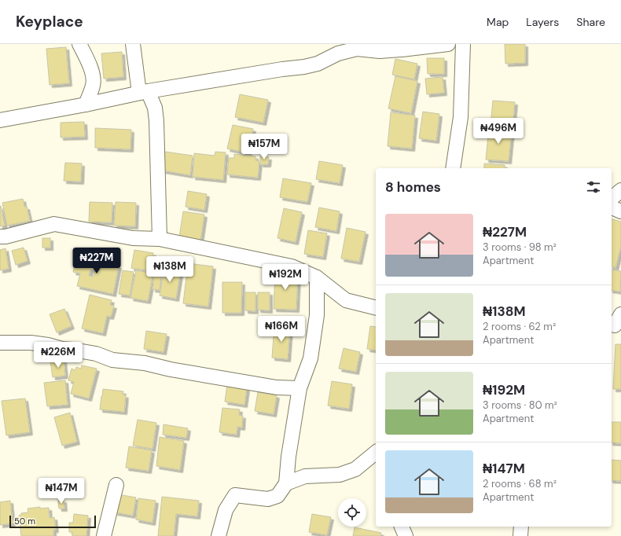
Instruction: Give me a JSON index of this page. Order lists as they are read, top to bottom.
{
  "scale_bar": "50 m",
  "page": {
    "header": "Keyplace",
    "nav": ["Map", "Layers", "Share"],
    "price": [
      "₦496M",
      "₦157M",
      "₦227M",
      "₦138M",
      "₦192M",
      "₦166M",
      "₦226M",
      "₦147M"
    ],
    "heading": "8 homes",
    "list": [
      {
        "name": "₦227M",
        "note": "3 rooms · 98 m² · Apartment"
      },
      {
        "name": "₦138M",
        "note": "2 rooms · 62 m² · Apartment"
      },
      {
        "name": "₦192M",
        "note": "3 rooms · 80 m² · Apartment"
      },
      {
        "name": "₦147M",
        "note": "2 rooms · 68 m² · Apartment"
      }
    ],
    "scale": "50 m"
  }
}
